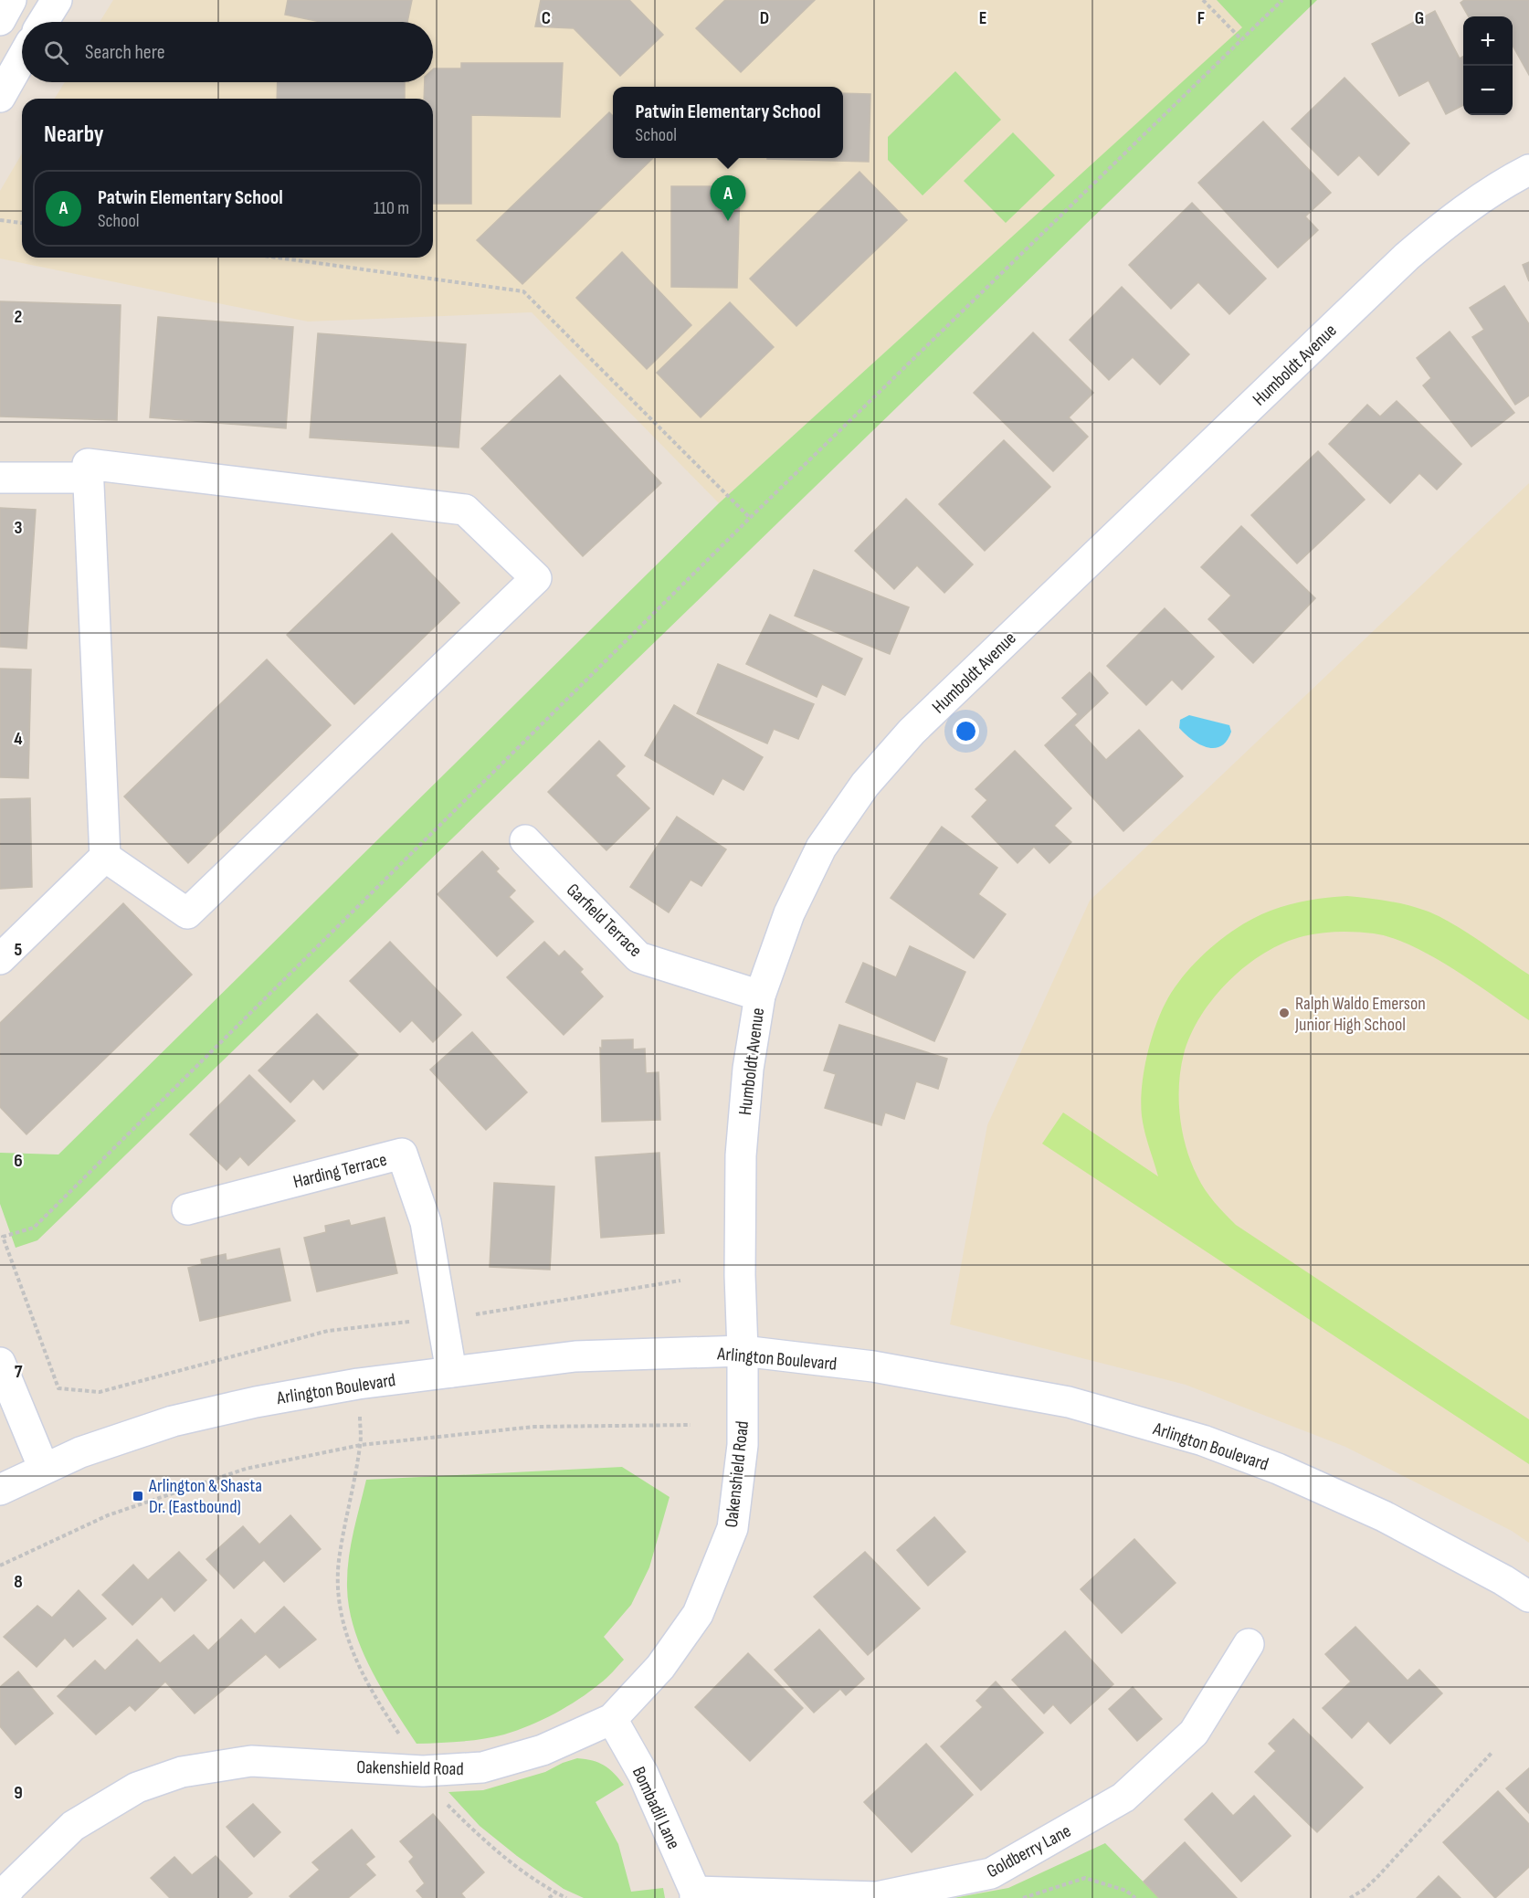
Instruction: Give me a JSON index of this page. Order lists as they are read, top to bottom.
{
  "streets": {
    "street": [
      "Humboldt Avenue",
      "Garfield Terrace",
      "Harding Terrace",
      "Arlington Boulevard",
      "Oakenshield Road",
      "Bombadil Lane",
      "Goldberry Lane"
    ]
  },
  "crossings": [
    ["Humboldt Avenue", "Garfield Terrace"],
    ["Humboldt Avenue", "Arlington Boulevard"],
    ["Humboldt Avenue", "Oakenshield Road"],
    ["Harding Terrace", "Arlington Boulevard"],
    ["Arlington Boulevard", "Oakenshield Road"],
    ["Oakenshield Road", "Bombadil Lane"],
    ["Bombadil Lane", "Goldberry Lane"]
  ],
  "places": {
    "other": ["Ralph Waldo Emerson Junior High School"],
    "transit": ["Arlington & Shasta Dr. (Eastbound)"]
  },
  "page": {
    "map_buttons": ["+", "−"],
    "search": "Search here",
    "popup": ["Patwin Elementary School", "School"],
    "heading": "Nearby",
    "list": [
      {
        "mark": "A",
        "name": "Patwin Elementary School",
        "note": "School",
        "value": "110 m"
      }
    ],
    "pins": "A"
  },
  "grid": {
    "columns": [
      "C",
      "D",
      "E",
      "F",
      "G"
    ],
    "rows": [
      "2",
      "3",
      "4",
      "5",
      "6",
      "7",
      "8",
      "9"
    ]
  }
}
